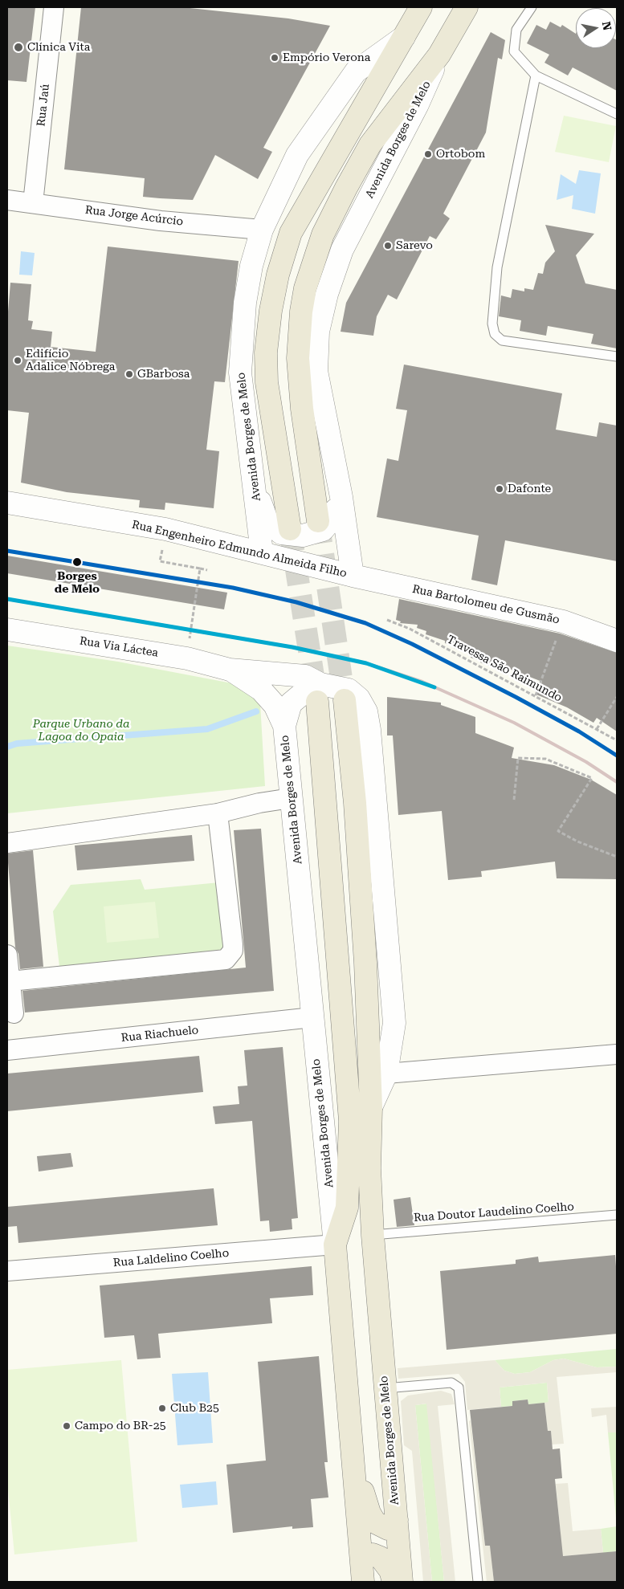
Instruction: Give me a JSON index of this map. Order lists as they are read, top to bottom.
{
  "streets": {
    "main road": ["Avenida Borges de Melo"],
    "street": [
      "Rua Jaú",
      "Rua Jorge Acúrcio",
      "Rua Engenheiro Edmundo Almeida Filho",
      "Rua Bartolomeu de Gusmão",
      "Rua Via Láctea",
      "Rua Riachuelo",
      "Rua Laldelino Coelho"
    ],
    "lane": ["Rua Doutor Laudelino Coelho"],
    "path": ["Travessa São Raimundo"]
  },
  "crossings": [
    ["Rua Jaú", "Rua Jorge Acúrcio"],
    ["Avenida Borges de Melo", "Rua Jorge Acúrcio"],
    ["Avenida Borges de Melo", "Rua Engenheiro Edmundo Almeida Filho"],
    ["Avenida Borges de Melo", "Rua Bartolomeu de Gusmão"],
    ["Avenida Borges de Melo", "Rua Via Láctea"],
    ["Avenida Borges de Melo", "Rua Riachuelo"],
    ["Avenida Borges de Melo", "Rua Doutor Laudelino Coelho"],
    ["Avenida Borges de Melo", "Rua Laldelino Coelho"],
    ["Rua Engenheiro Edmundo Almeida Filho", "Rua Bartolomeu de Gusmão"]
  ],
  "parks": ["Parque Urbano da Lagoa do Opaia"],
  "places": [
    "Clínica Vita",
    "Empório Verona",
    "Ortobom",
    "Sarevo",
    "Edifício Adalice Nóbrega",
    "GBarbosa",
    "Dafonte",
    "Borges de Melo",
    "Club B25",
    "Campo do BR-25"
  ],
  "north": "right"
}
